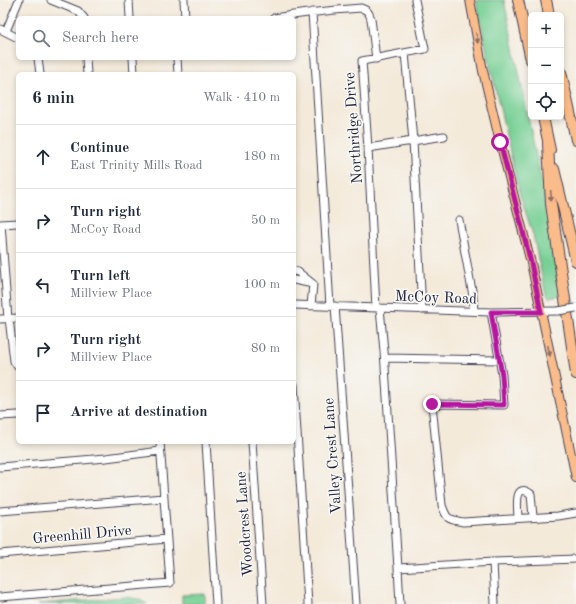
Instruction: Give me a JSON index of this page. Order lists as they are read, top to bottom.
{
  "streets": {
    "street": [
      "Northridge Drive",
      "McCoy Road",
      "Valley Crest Lane",
      "Woodcrest Lane",
      "Greenhill Drive"
    ]
  },
  "crossings": [
    ["Northridge Drive", "McCoy Road"],
    ["McCoy Road", "Valley Crest Lane"]
  ],
  "page": {
    "map_buttons": ["+", "−"],
    "search": "Search here",
    "heading": ["6 min", "Walk · 410 m"],
    "list": [
      ["Continue", "East Trinity Mills Road", "180 m"],
      ["Turn right", "McCoy Road", "50 m"],
      ["Turn left", "Millview Place", "100 m"],
      ["Turn right", "Millview Place", "80 m"],
      "Arrive at destination"
    ]
  }
}
